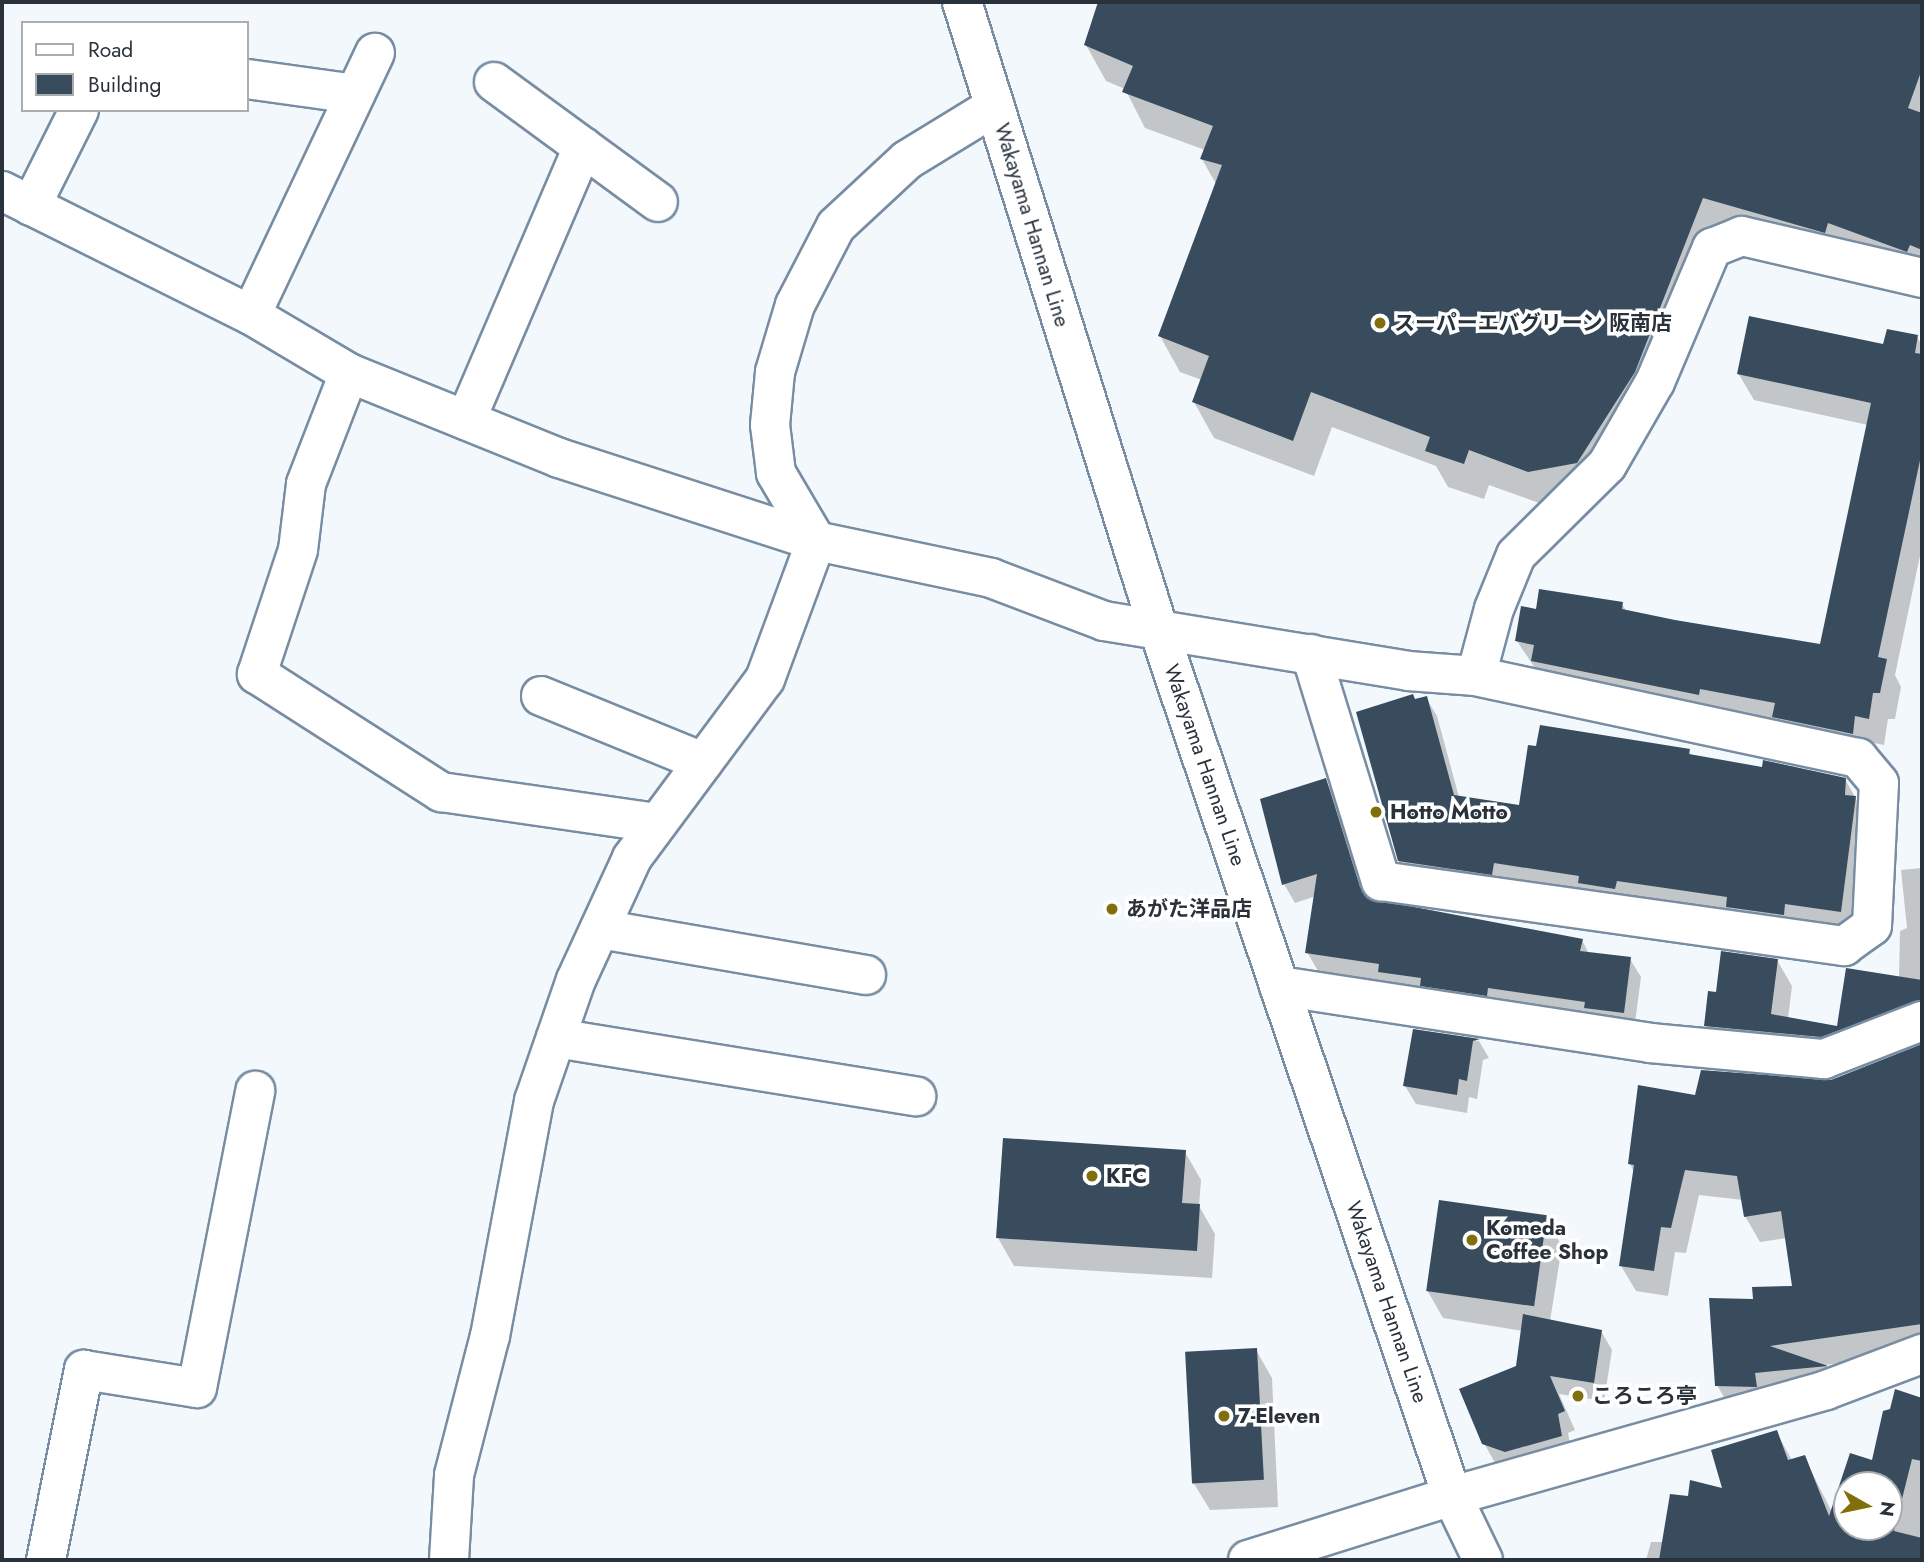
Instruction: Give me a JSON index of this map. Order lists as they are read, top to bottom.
{
  "streets": {
    "street": ["Wakayama Hannan Line"]
  },
  "places": [
    "スーパーエバグリーン 阪南店",
    "Hotto Motto",
    "あがた洋品店",
    "KFC",
    "Komeda Coffee Shop",
    "ころころ亭",
    "7-Eleven"
  ],
  "legend": ["Road", "Building"],
  "north": "right"
}
